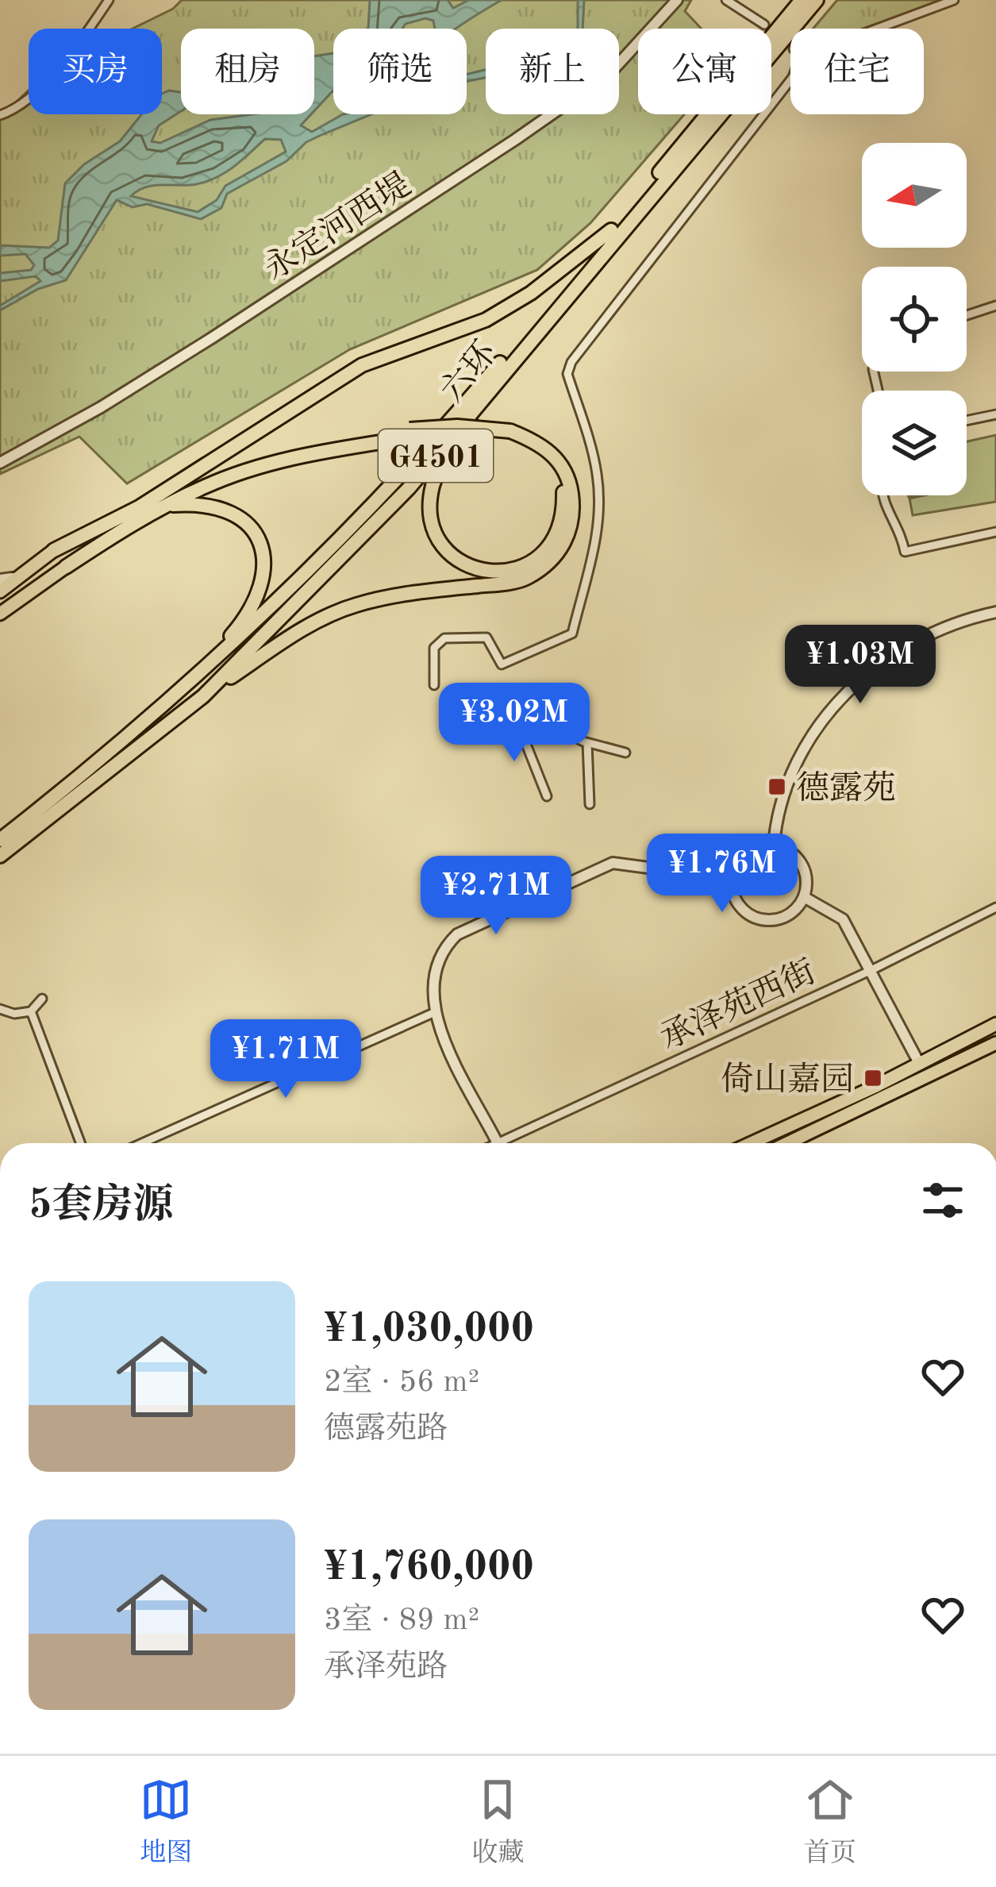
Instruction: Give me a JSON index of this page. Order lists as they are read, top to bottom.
{
  "streets": {
    "highway": ["六环", "G4501"],
    "street": ["永定河西堤", "承泽苑西街"]
  },
  "places": {
    "transit": ["德露苑", "倚山嘉园"]
  },
  "north": "left",
  "page": {
    "chip": [
      "买房",
      "租房",
      "筛选",
      "新上",
      "公寓",
      "住宅"
    ],
    "price": [
      "¥1.03M",
      "¥3.02M",
      "¥1.76M",
      "¥2.71M",
      "¥1.71M"
    ],
    "heading": "5套房源",
    "list": [
      {
        "name": "¥1,030,000",
        "note": "2室 · 56 m² · 德露苑路"
      },
      {
        "name": "¥1,760,000",
        "note": "3室 · 89 m² · 承泽苑路"
      }
    ],
    "tabs": ["地图", "收藏", "首页"]
  }
}
